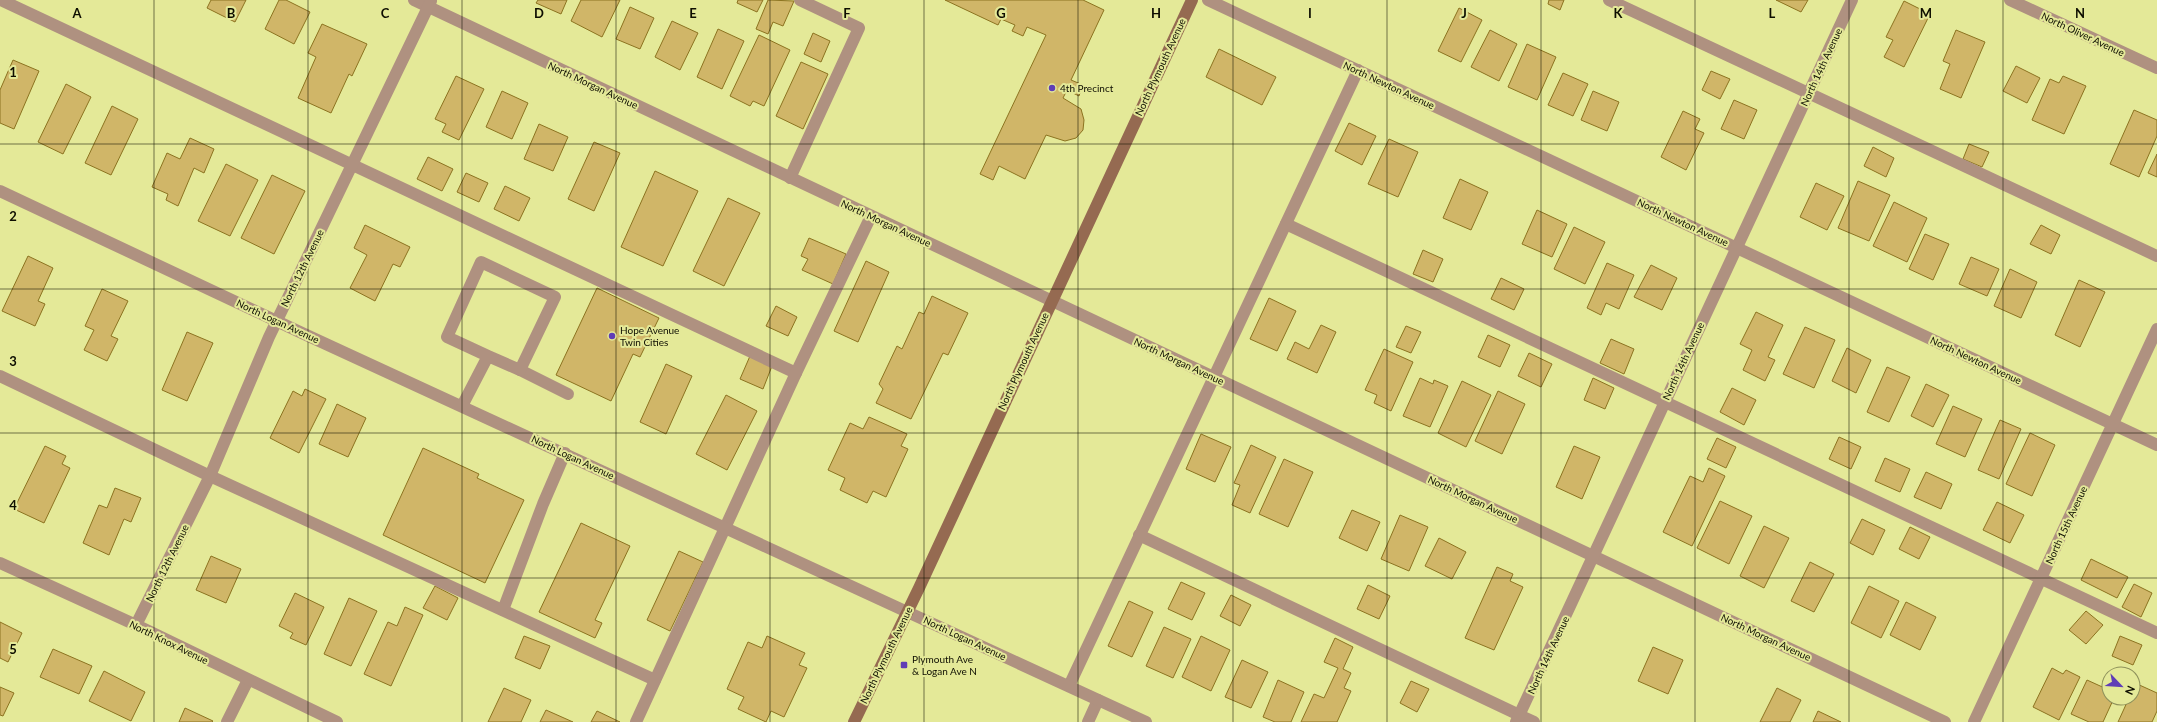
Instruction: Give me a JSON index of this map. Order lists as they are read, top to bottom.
{
  "streets": {
    "main road": ["North Plymouth Avenue"],
    "street": [
      "North Oliver Avenue",
      "North 14th Avenue",
      "North Morgan Avenue",
      "North Newton Avenue",
      "North 12th Avenue",
      "North Logan Avenue",
      "North 15th Avenue",
      "North Knox Avenue"
    ]
  },
  "crossings": [
    ["North Plymouth Avenue", "North Morgan Avenue"],
    ["North Plymouth Avenue", "North Logan Avenue"],
    ["North 14th Avenue", "North Morgan Avenue"],
    ["North 14th Avenue", "North Newton Avenue"],
    ["North Morgan Avenue", "North 12th Avenue"],
    ["North Newton Avenue", "North 15th Avenue"],
    ["North 12th Avenue", "North Logan Avenue"],
    ["North 12th Avenue", "North Knox Avenue"]
  ],
  "places": {
    "other": ["4th Precinct", "Hope Avenue Twin Cities"],
    "transit": ["Plymouth Ave & Logan Ave N"]
  },
  "north": "bottom right",
  "grid": {
    "columns": [
      "A",
      "B",
      "C",
      "D",
      "E",
      "F",
      "G",
      "H",
      "I",
      "J",
      "K",
      "L",
      "M",
      "N"
    ],
    "rows": [
      "1",
      "2",
      "3",
      "4",
      "5"
    ]
  }
}
